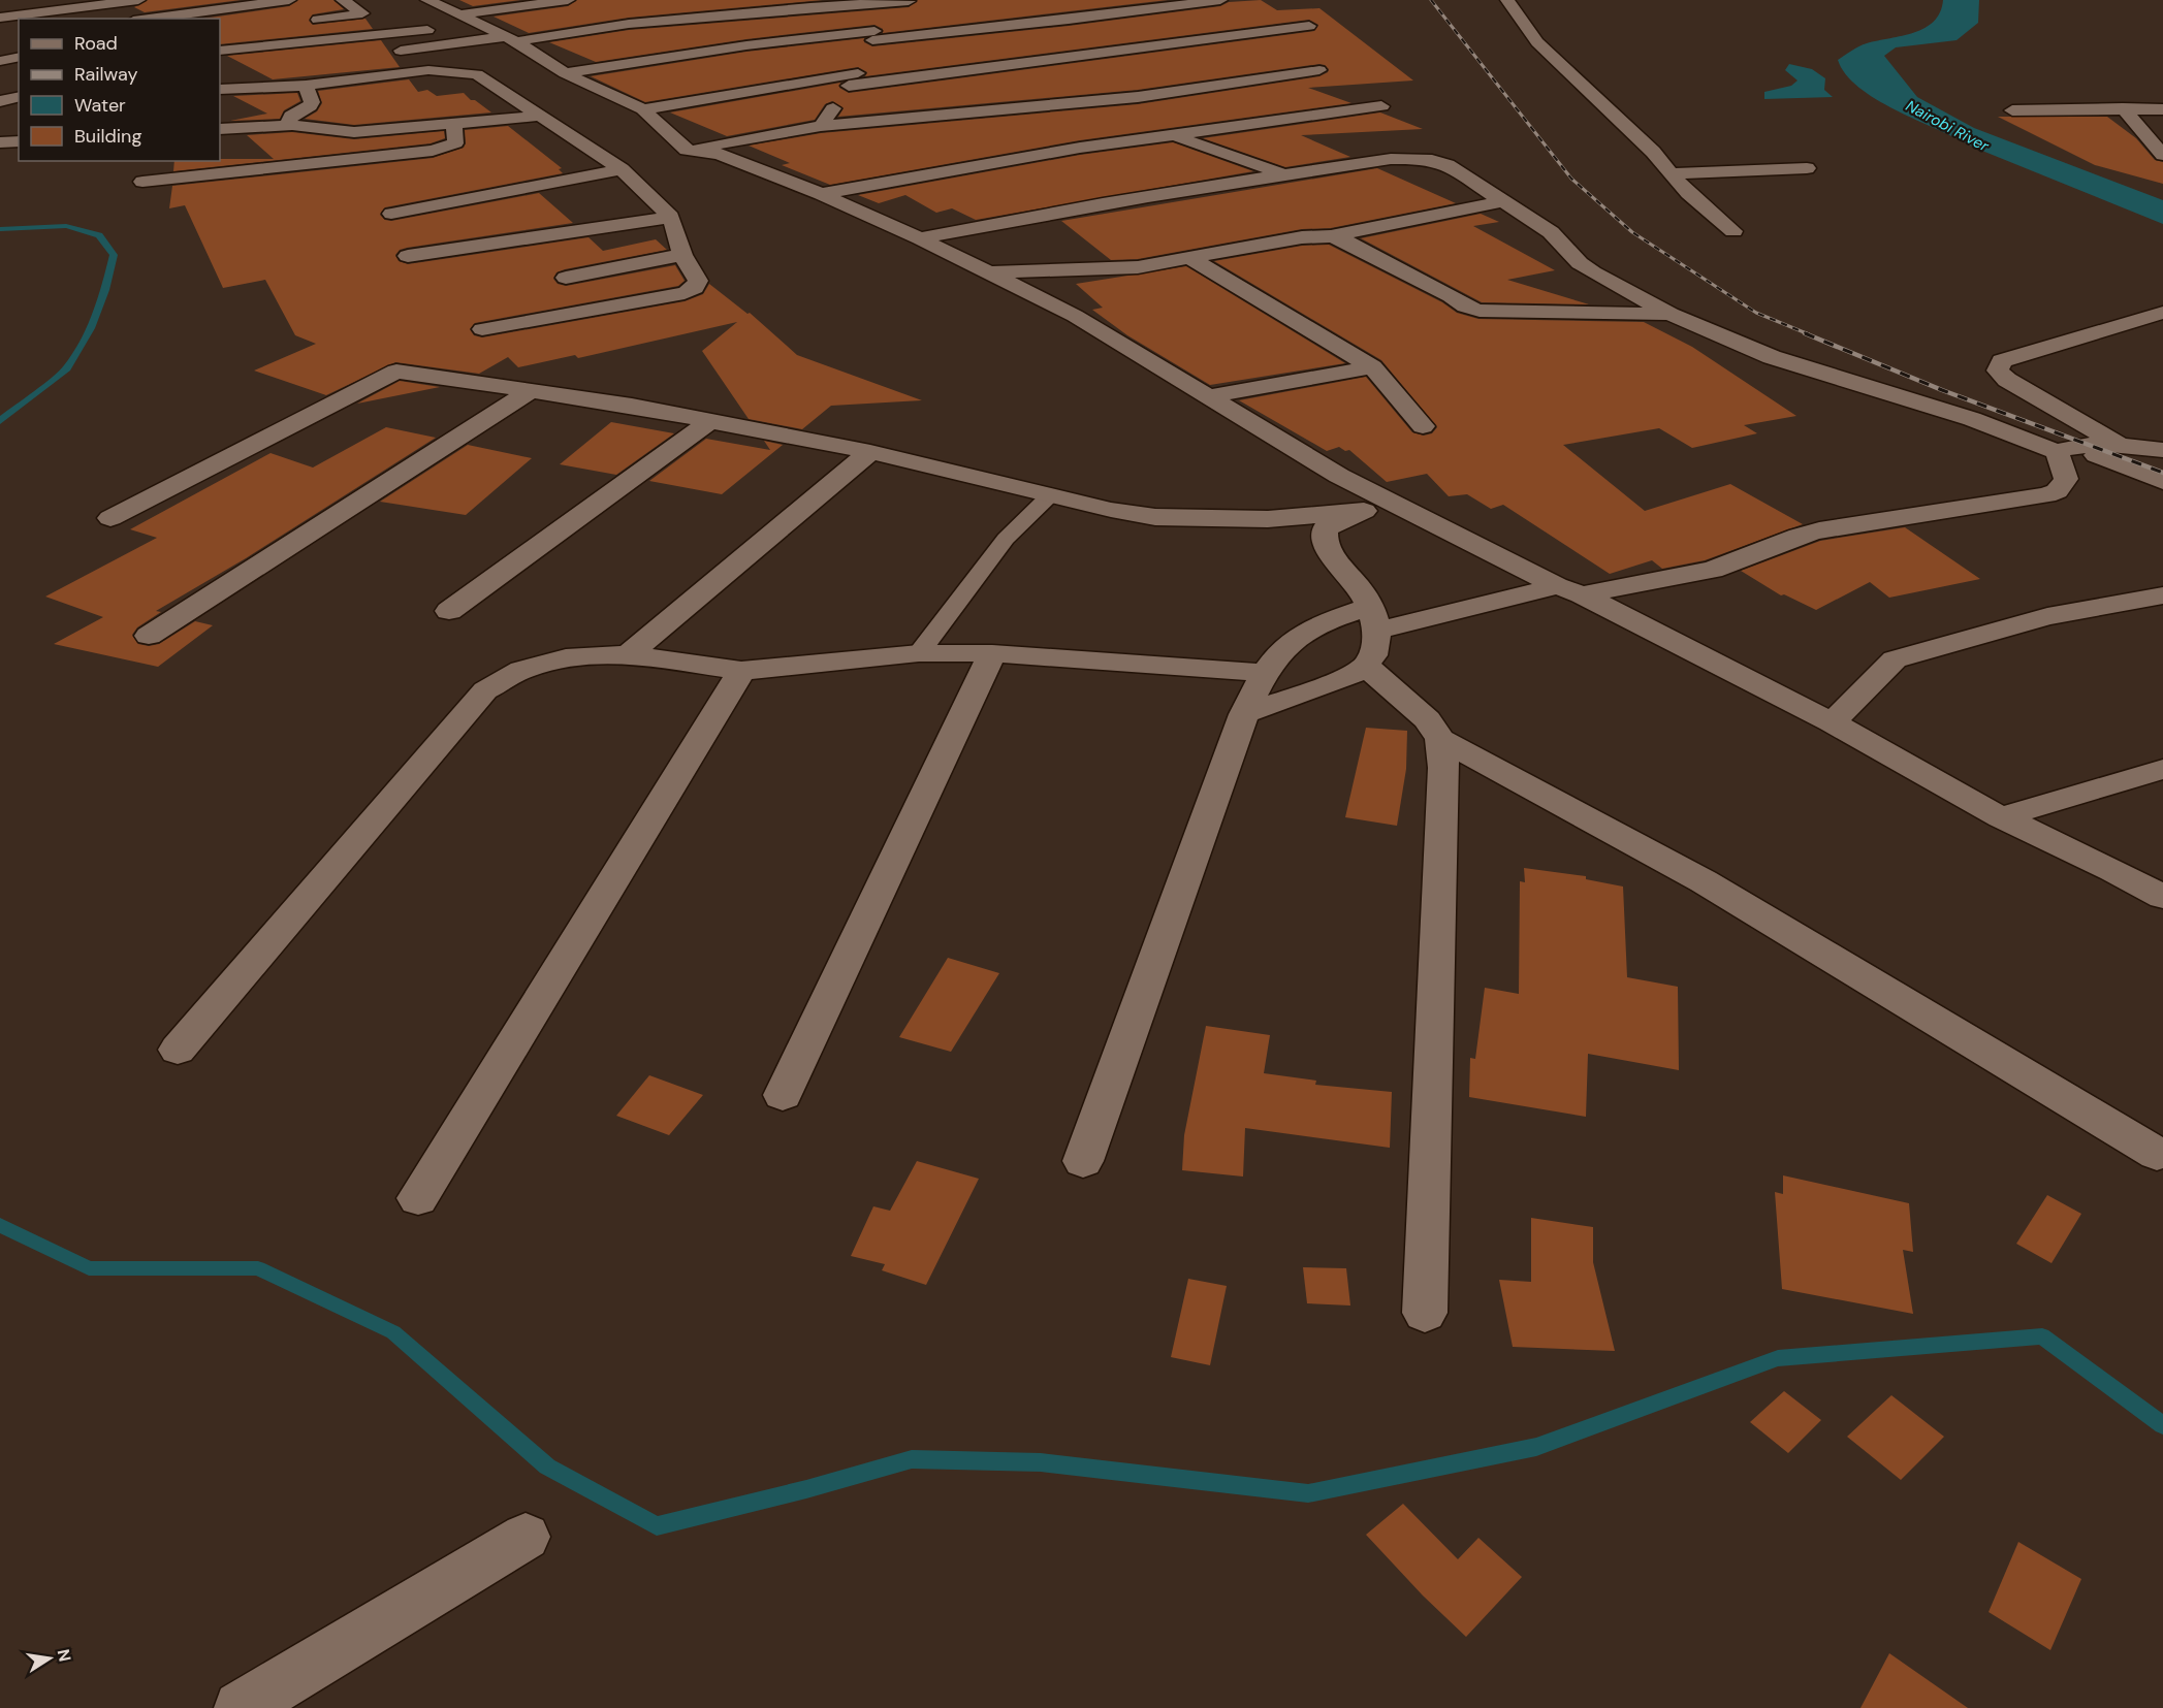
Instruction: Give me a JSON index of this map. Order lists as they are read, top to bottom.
{
  "water": ["Nairobi River"],
  "legend": [
    "Road",
    "Railway",
    "Water",
    "Building"
  ],
  "north": "right"
}
